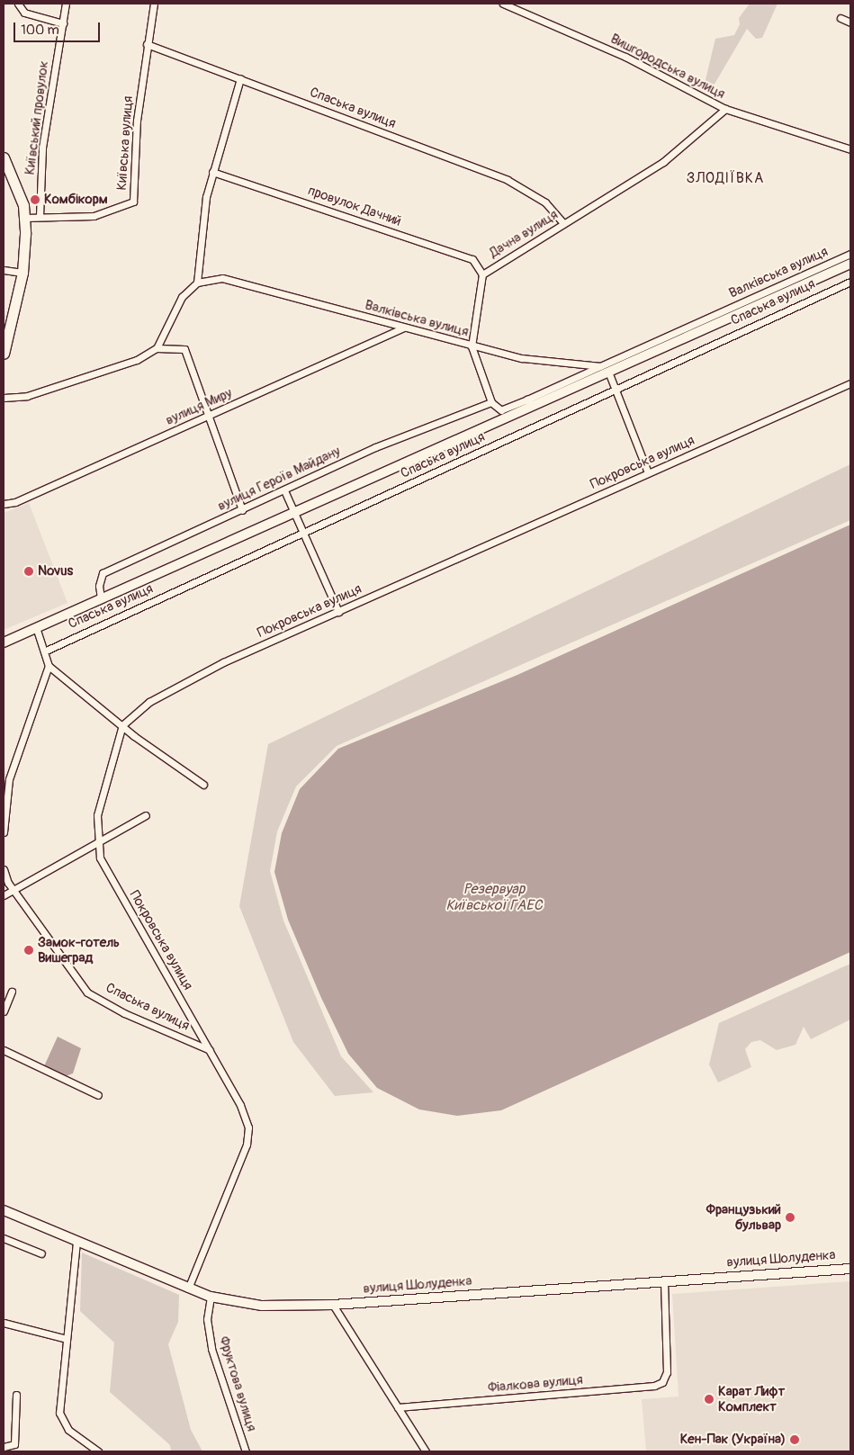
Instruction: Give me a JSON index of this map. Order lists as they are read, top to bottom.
{
  "streets": {
    "street": [
      "Вишгородська вулиця",
      "Спаська вулиця",
      "Київський провулок",
      "Київська вулиця",
      "провулок Дачний",
      "Дачна вулиця",
      "Валківська вулиця",
      "вулиця Миру",
      "Покровська вулиця",
      "вулиця Героїв Майдану",
      "вулиця Шолуденка",
      "Фруктова вулиця",
      "Фіалкова вулиця"
    ]
  },
  "crossings": [
    ["Вишгородська вулиця", "Дачна вулиця"],
    ["Спаська вулиця", "Київська вулиця"],
    ["Спаська вулиця", "Дачна вулиця"],
    ["Спаська вулиця", "Валківська вулиця"],
    ["Спаська вулиця", "Покровська вулиця"],
    ["Спаська вулиця", "вулиця Героїв Майдану"],
    ["Київський провулок", "Київська вулиця"],
    ["провулок Дачний", "Дачна вулиця"],
    ["Дачна вулиця", "Валківська вулиця"],
    ["Дачна вулиця", "вулиця Героїв Майдану"],
    ["Валківська вулиця", "вулиця Миру"],
    ["Покровська вулиця", "вулиця Шолуденка"],
    ["вулиця Шолуденка", "Фруктова вулиця"],
    ["вулиця Шолуденка", "Фіалкова вулиця"]
  ],
  "districts": ["ЗЛОДІЇВКА"],
  "water": ["Резервуар Київської ГАЕС"],
  "places": [
    "Комбікорм",
    "Novus",
    "Замок-готель Вишеград",
    "Французький бульвар",
    "Карат Лифт Комплект",
    "Кен-Пак (Україна)"
  ],
  "scale_bar": "100 m"
}
